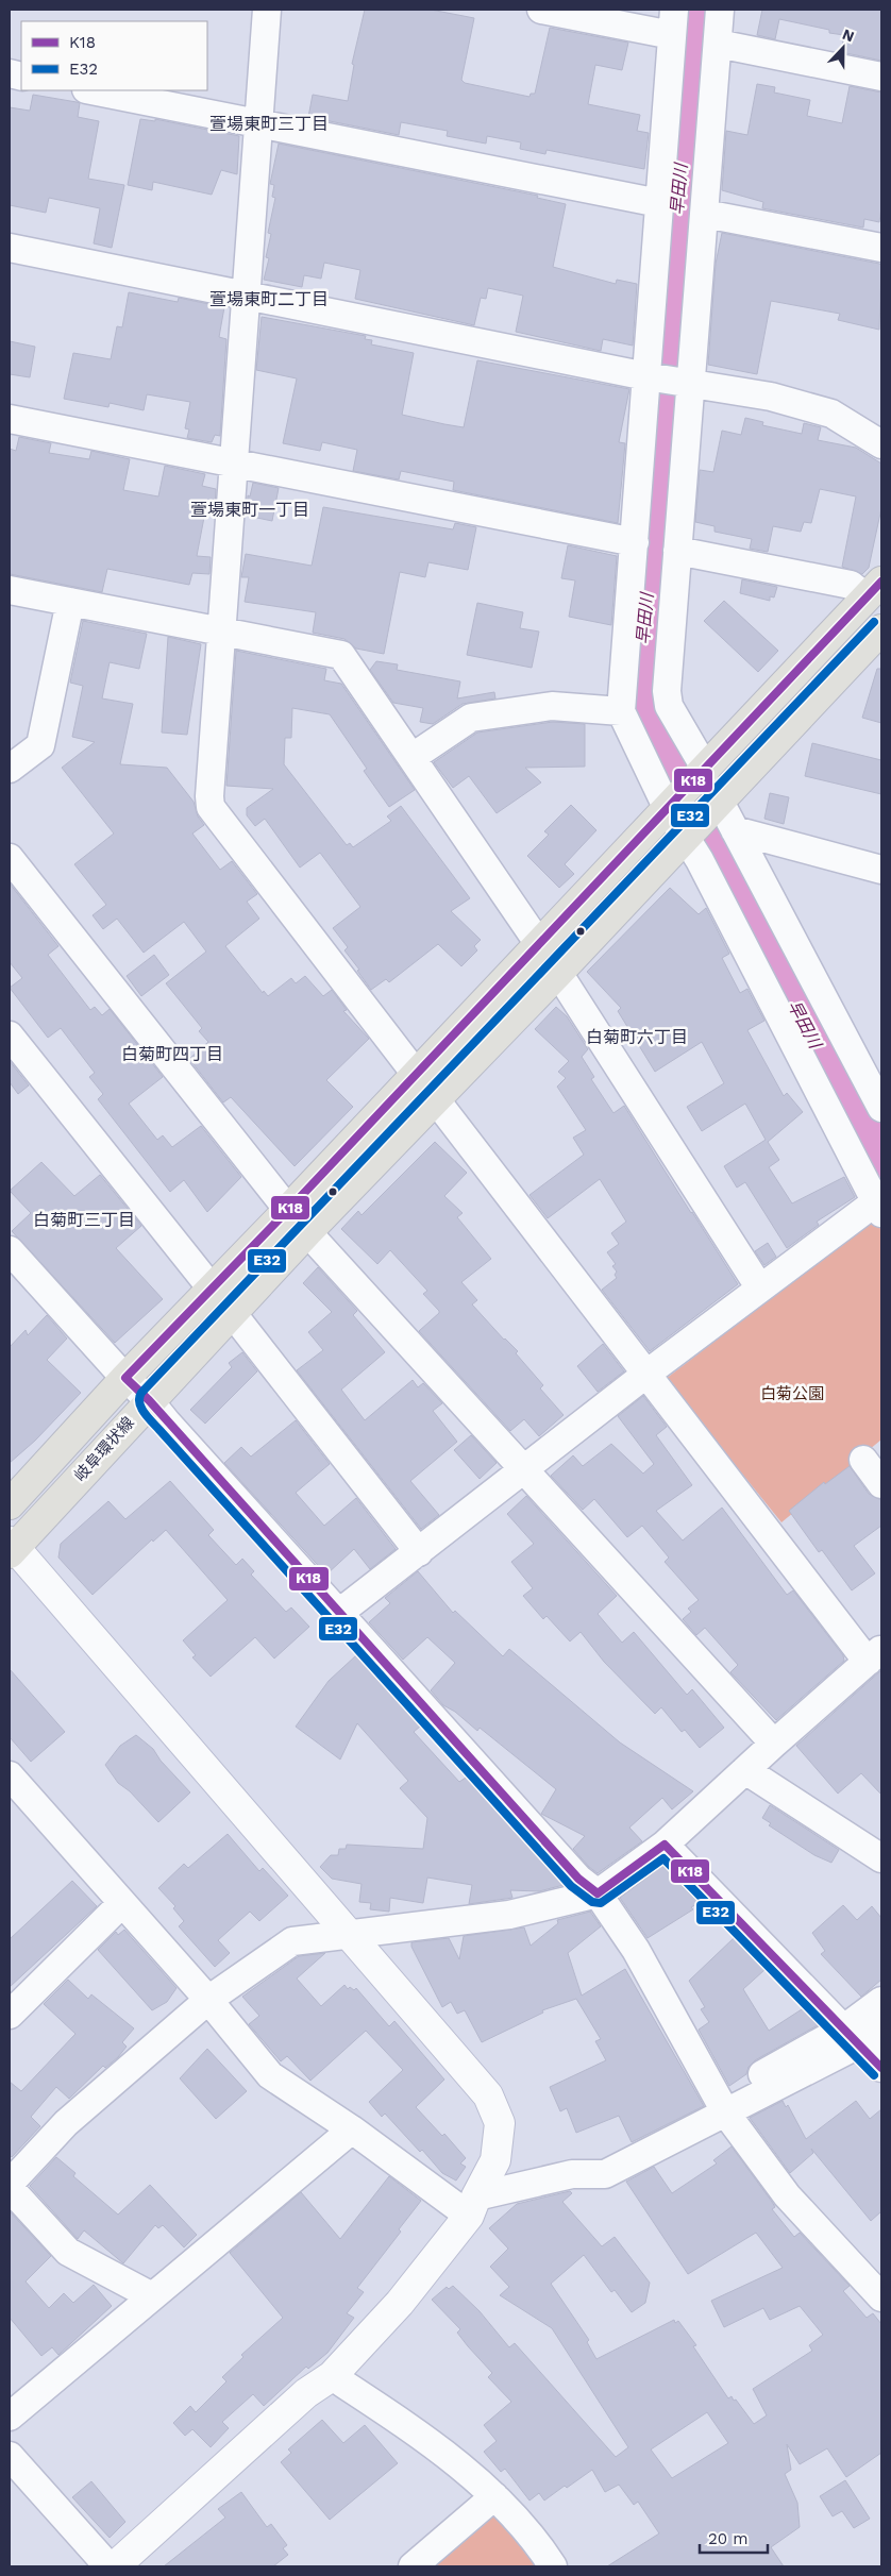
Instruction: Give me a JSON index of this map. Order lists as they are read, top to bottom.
{
  "streets": {
    "main road": ["岐阜環状線"]
  },
  "districts": [
    "萱場東町三丁目",
    "萱場東町二丁目",
    "萱場東町一丁目",
    "白菊町六丁目",
    "白菊町四丁目",
    "白菊町三丁目"
  ],
  "water": ["早田川"],
  "parks": ["白菊公園"],
  "lines": ["transit line K18", "transit line E32"],
  "legend": ["K18", "E32"],
  "scale_bar": "20 m",
  "north": "top"
}
